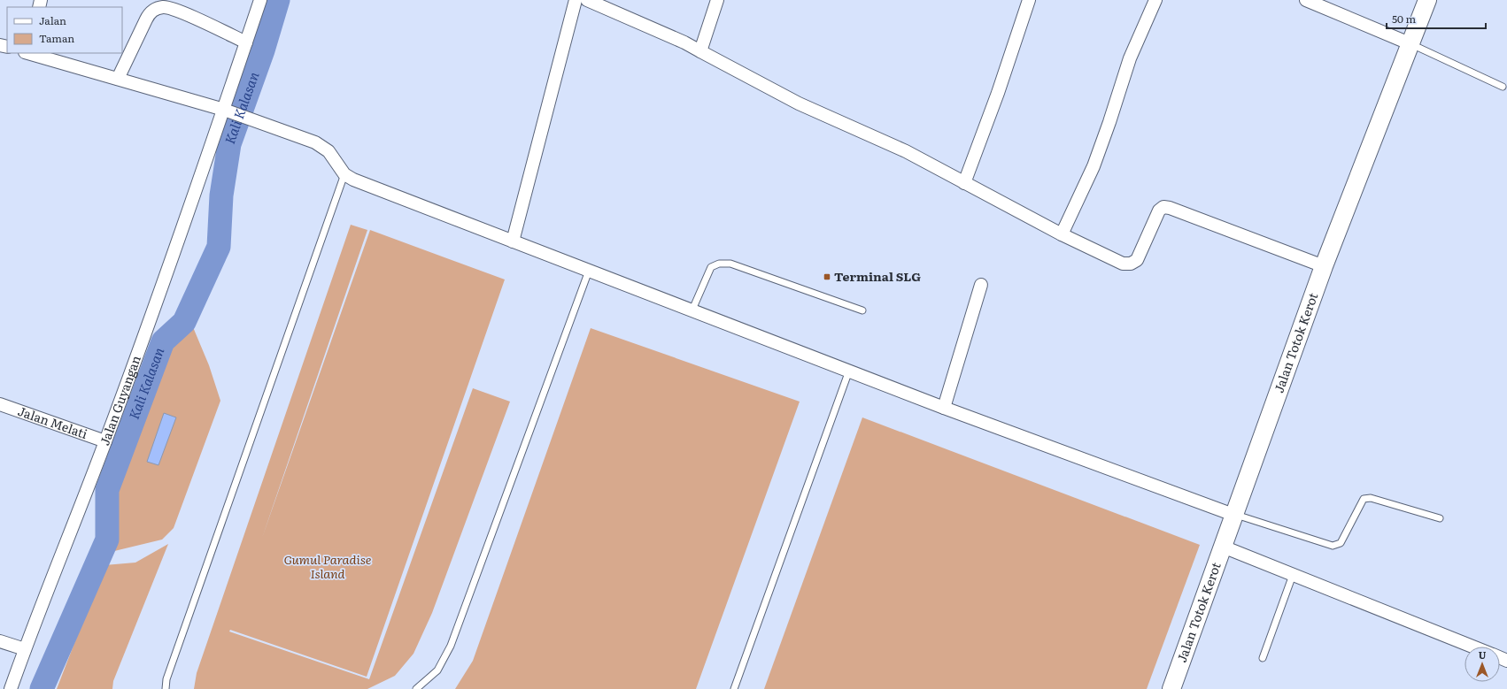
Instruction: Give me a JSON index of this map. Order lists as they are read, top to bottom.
{
  "streets": {
    "main road": ["Jalan Totok Kerot"],
    "street": ["Jalan Guyangan", "Jalan Melati"]
  },
  "crossings": [
    ["Jalan Guyangan", "Jalan Melati"]
  ],
  "water": ["Kali Kalasan"],
  "parks": ["Gumul Paradise Island"],
  "places": {
    "transit": ["Terminal SLG"]
  },
  "legend": ["Jalan", "Taman"],
  "scale_bar": "50 m",
  "north": "top"
}
